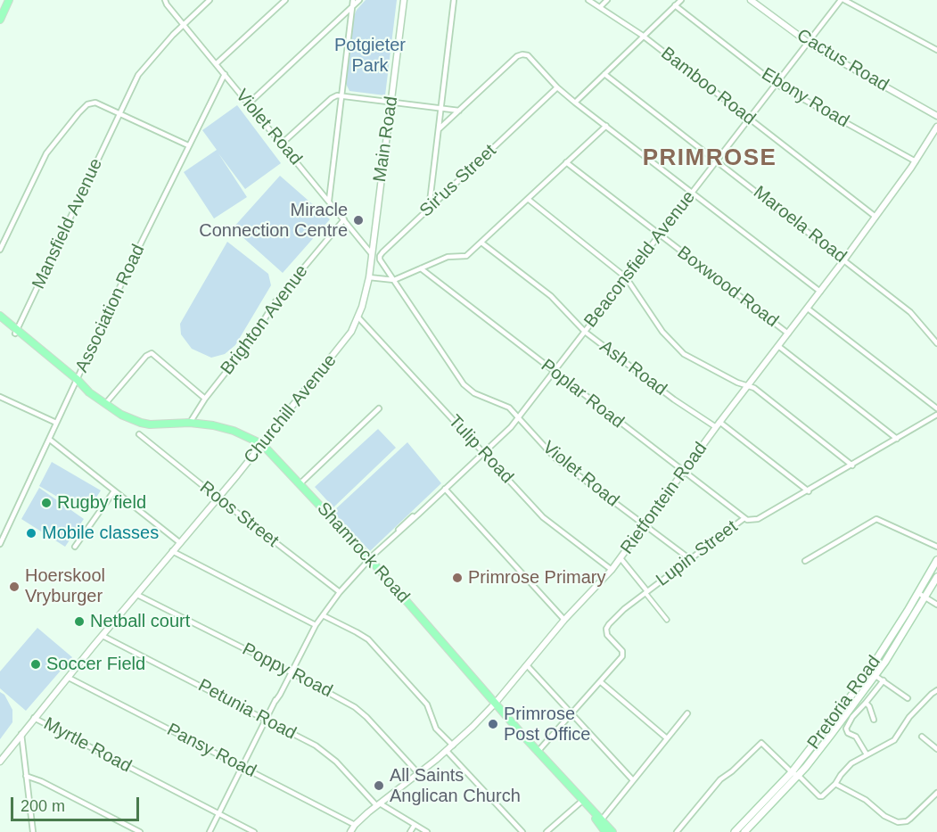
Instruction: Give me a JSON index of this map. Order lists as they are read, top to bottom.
{
  "streets": {
    "main road": ["Shamrock Road", "Pretoria Road"],
    "street": [
      "Cactus Road",
      "Bamboo Road",
      "Ebony Road",
      "Violet Road",
      "Main Road",
      "Sir'us Street",
      "Mansfield Avenue",
      "Maroela Road",
      "Beaconsfield Avenue",
      "Boxwood Road",
      "Association Road",
      "Brighton Avenue",
      "Ash Road",
      "Poplar Road",
      "Churchill Avenue",
      "Tulip Road",
      "Rietfontein Road",
      "Roos Street",
      "Lupin Street",
      "Poppy Road",
      "Petunia Road",
      "Myrtle Road",
      "Pansy Road"
    ]
  },
  "crossings": [
    ["Cactus Road", "Beaconsfield Avenue"],
    ["Bamboo Road", "Beaconsfield Avenue"],
    ["Bamboo Road", "Rietfontein Road"],
    ["Ebony Road", "Beaconsfield Avenue"],
    ["Ebony Road", "Rietfontein Road"],
    ["Violet Road", "Main Road"],
    ["Violet Road", "Sir'us Street"],
    ["Violet Road", "Mansfield Avenue"],
    ["Violet Road", "Beaconsfield Avenue"],
    ["Violet Road", "Association Road"],
    ["Violet Road", "Brighton Avenue"],
    ["Violet Road", "Rietfontein Road"],
    ["Violet Road", "Lupin Street"],
    ["Main Road", "Churchill Avenue"],
    ["Mansfield Avenue", "Shamrock Road"],
    ["Maroela Road", "Beaconsfield Avenue"],
    ["Maroela Road", "Rietfontein Road"],
    ["Beaconsfield Avenue", "Boxwood Road"],
    ["Beaconsfield Avenue", "Ash Road"],
    ["Beaconsfield Avenue", "Poplar Road"],
    ["Beaconsfield Avenue", "Tulip Road"],
    ["Beaconsfield Avenue", "Roos Street"],
    ["Beaconsfield Avenue", "Shamrock Road"],
    ["Beaconsfield Avenue", "Poppy Road"],
    ["Beaconsfield Avenue", "Petunia Road"],
    ["Beaconsfield Avenue", "Myrtle Road"],
    ["Beaconsfield Avenue", "Pansy Road"],
    ["Boxwood Road", "Rietfontein Road"],
    ["Association Road", "Shamrock Road"],
    ["Brighton Avenue", "Shamrock Road"],
    ["Ash Road", "Rietfontein Road"],
    ["Poplar Road", "Rietfontein Road"],
    ["Poplar Road", "Lupin Street"],
    ["Churchill Avenue", "Tulip Road"],
    ["Churchill Avenue", "Roos Street"],
    ["Churchill Avenue", "Shamrock Road"],
    ["Churchill Avenue", "Poppy Road"],
    ["Churchill Avenue", "Petunia Road"],
    ["Churchill Avenue", "Myrtle Road"],
    ["Churchill Avenue", "Pansy Road"],
    ["Tulip Road", "Rietfontein Road"],
    ["Rietfontein Road", "Shamrock Road"],
    ["Rietfontein Road", "Poppy Road"],
    ["Rietfontein Road", "Petunia Road"],
    ["Rietfontein Road", "Pansy Road"],
    ["Shamrock Road", "Lupin Street"]
  ],
  "districts": ["PRIMROSE"],
  "parks": ["Potgieter Park"],
  "places": [
    "Miracle Connection Centre",
    "Rugby field",
    "Mobile classes",
    "Primrose Primary",
    "Hoerskool Vryburger",
    "Netball court",
    "Soccer Field",
    "Primrose Post Office",
    "All Saints Anglican Church"
  ],
  "scale_bar": "200 m"
}
